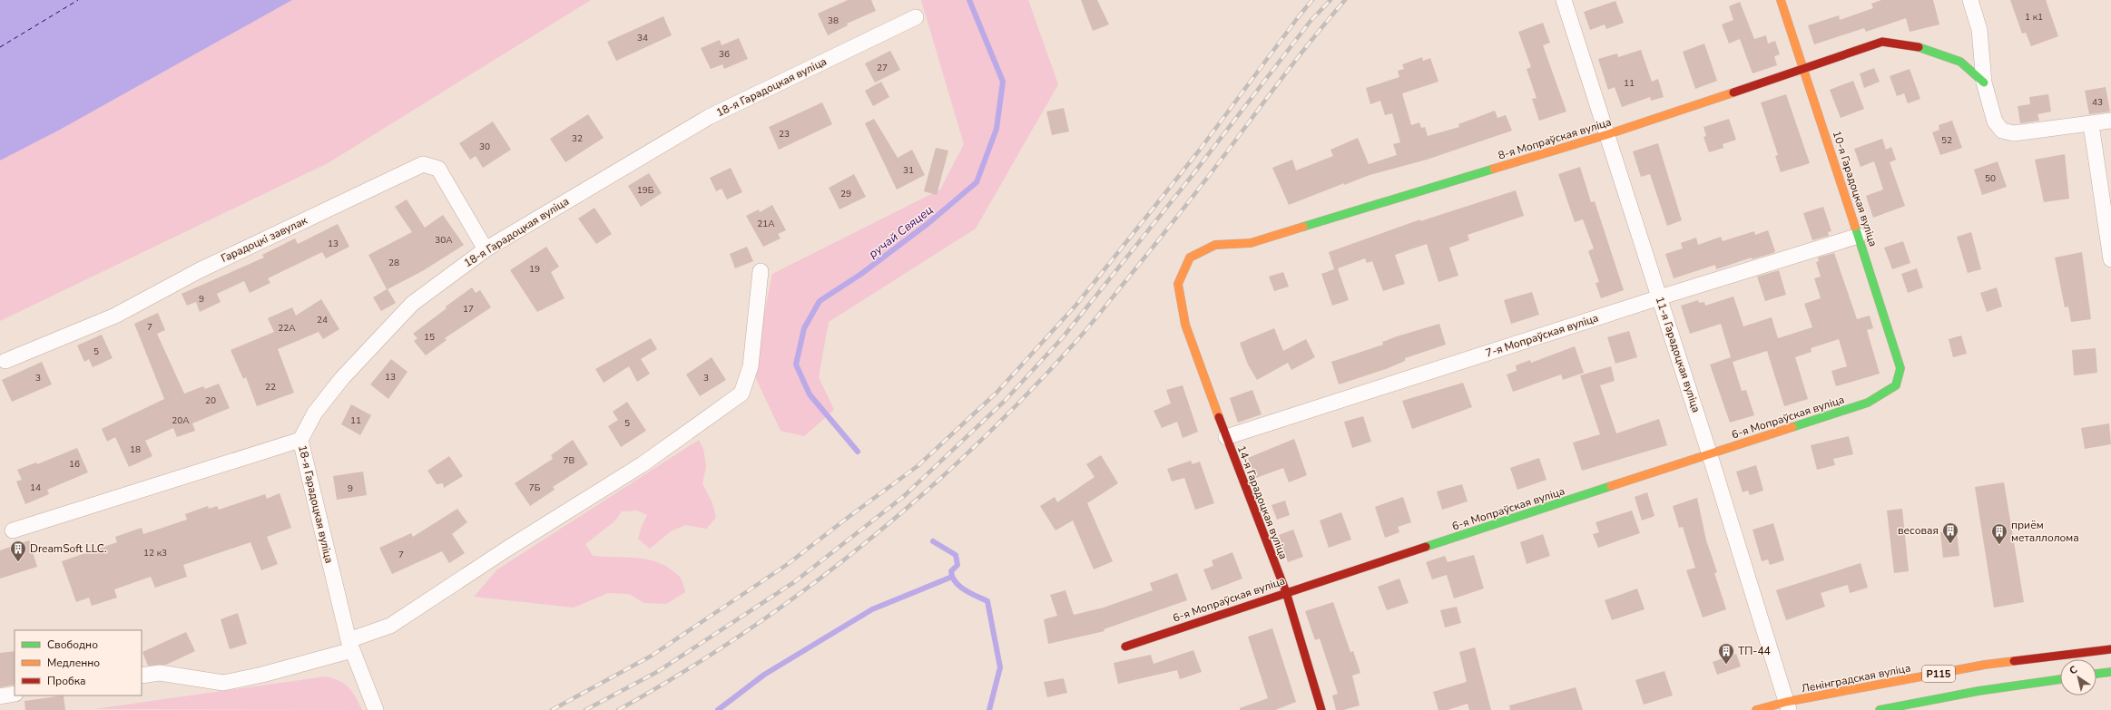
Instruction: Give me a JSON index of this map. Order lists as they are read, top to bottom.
{
  "streets": {
    "street": [
      "18-я Гарадоцкая вуліца",
      "8-я Мопраўская вуліца",
      "10-я Гарадоцкая вуліца",
      "Гарадоцкі завулак",
      "7-я Мопраўская вуліца",
      "11-я Гарадоцкая вуліца",
      "6-я Мопраўская вуліца",
      "14-я Гарадоцкая вуліца",
      "Р115",
      "Ленінградская вуліца"
    ]
  },
  "crossings": [
    ["18-я Гарадоцкая вуліца", "Гарадоцкі завулак"],
    ["8-я Мопраўская вуліца", "10-я Гарадоцкая вуліца"],
    ["8-я Мопраўская вуліца", "11-я Гарадоцкая вуліца"],
    ["8-я Мопраўская вуліца", "14-я Гарадоцкая вуліца"],
    ["10-я Гарадоцкая вуліца", "7-я Мопраўская вуліца"],
    ["10-я Гарадоцкая вуліца", "6-я Мопраўская вуліца"],
    ["7-я Мопраўская вуліца", "11-я Гарадоцкая вуліца"],
    ["7-я Мопраўская вуліца", "14-я Гарадоцкая вуліца"],
    ["11-я Гарадоцкая вуліца", "6-я Мопраўская вуліца"],
    ["11-я Гарадоцкая вуліца", "Ленінградская вуліца"],
    ["6-я Мопраўская вуліца", "14-я Гарадоцкая вуліца"]
  ],
  "water": ["ручай Свяцец"],
  "places": {
    "building": [
      "весовая",
      "приём металлолома",
      "DreamSoft LLC.",
      "ТП-44"
    ]
  },
  "house_numbers": [
    "1 к1",
    "38",
    "34",
    "36",
    "27",
    "11",
    "43",
    "23",
    "32",
    "52",
    "30",
    "31",
    "50",
    "19Б",
    "29",
    "21А",
    "30А",
    "13",
    "28",
    "19",
    "9",
    "17",
    "24",
    "7",
    "22А",
    "15",
    "5",
    "13",
    "3",
    "3",
    "22",
    "20",
    "20А",
    "11",
    "5",
    "18",
    "7В",
    "16",
    "14",
    "7Б",
    "9",
    "12 к3",
    "7"
  ],
  "legend": ["Свободно", "Медленно", "Пробка"],
  "north": "top left"
}
